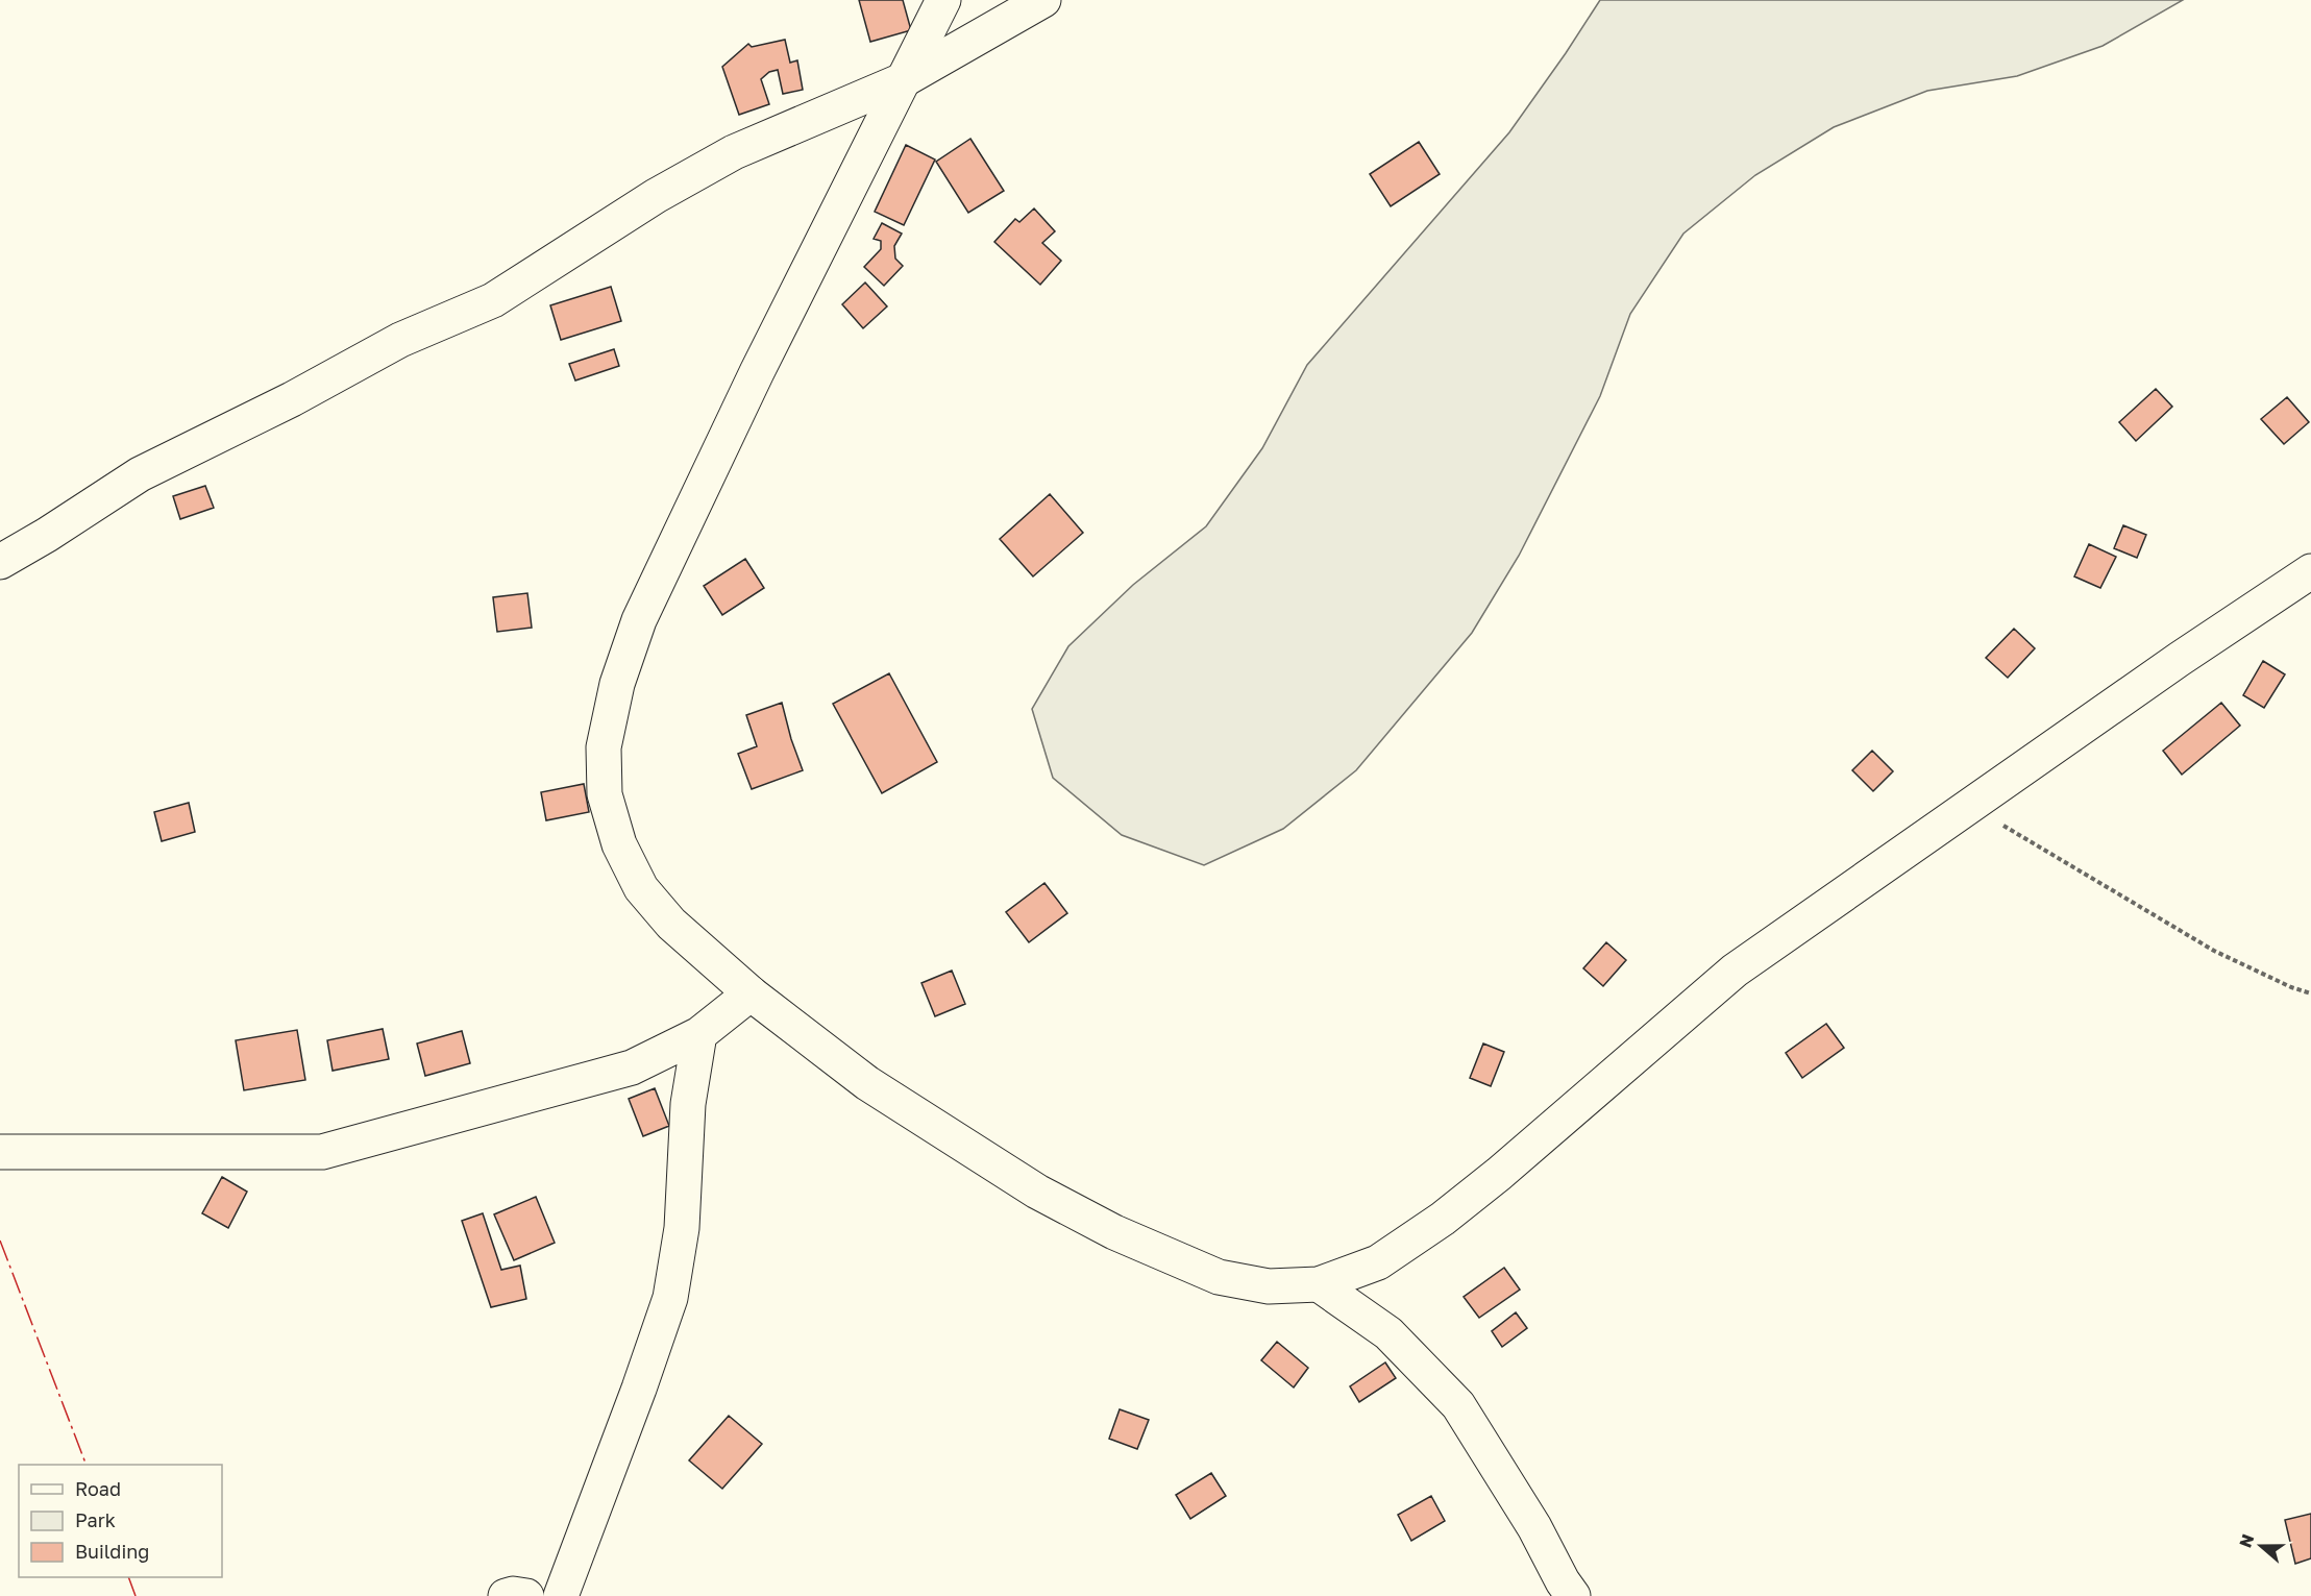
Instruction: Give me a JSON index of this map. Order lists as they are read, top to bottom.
{
  "legend": ["Road", "Park", "Building"],
  "north": "left"
}
